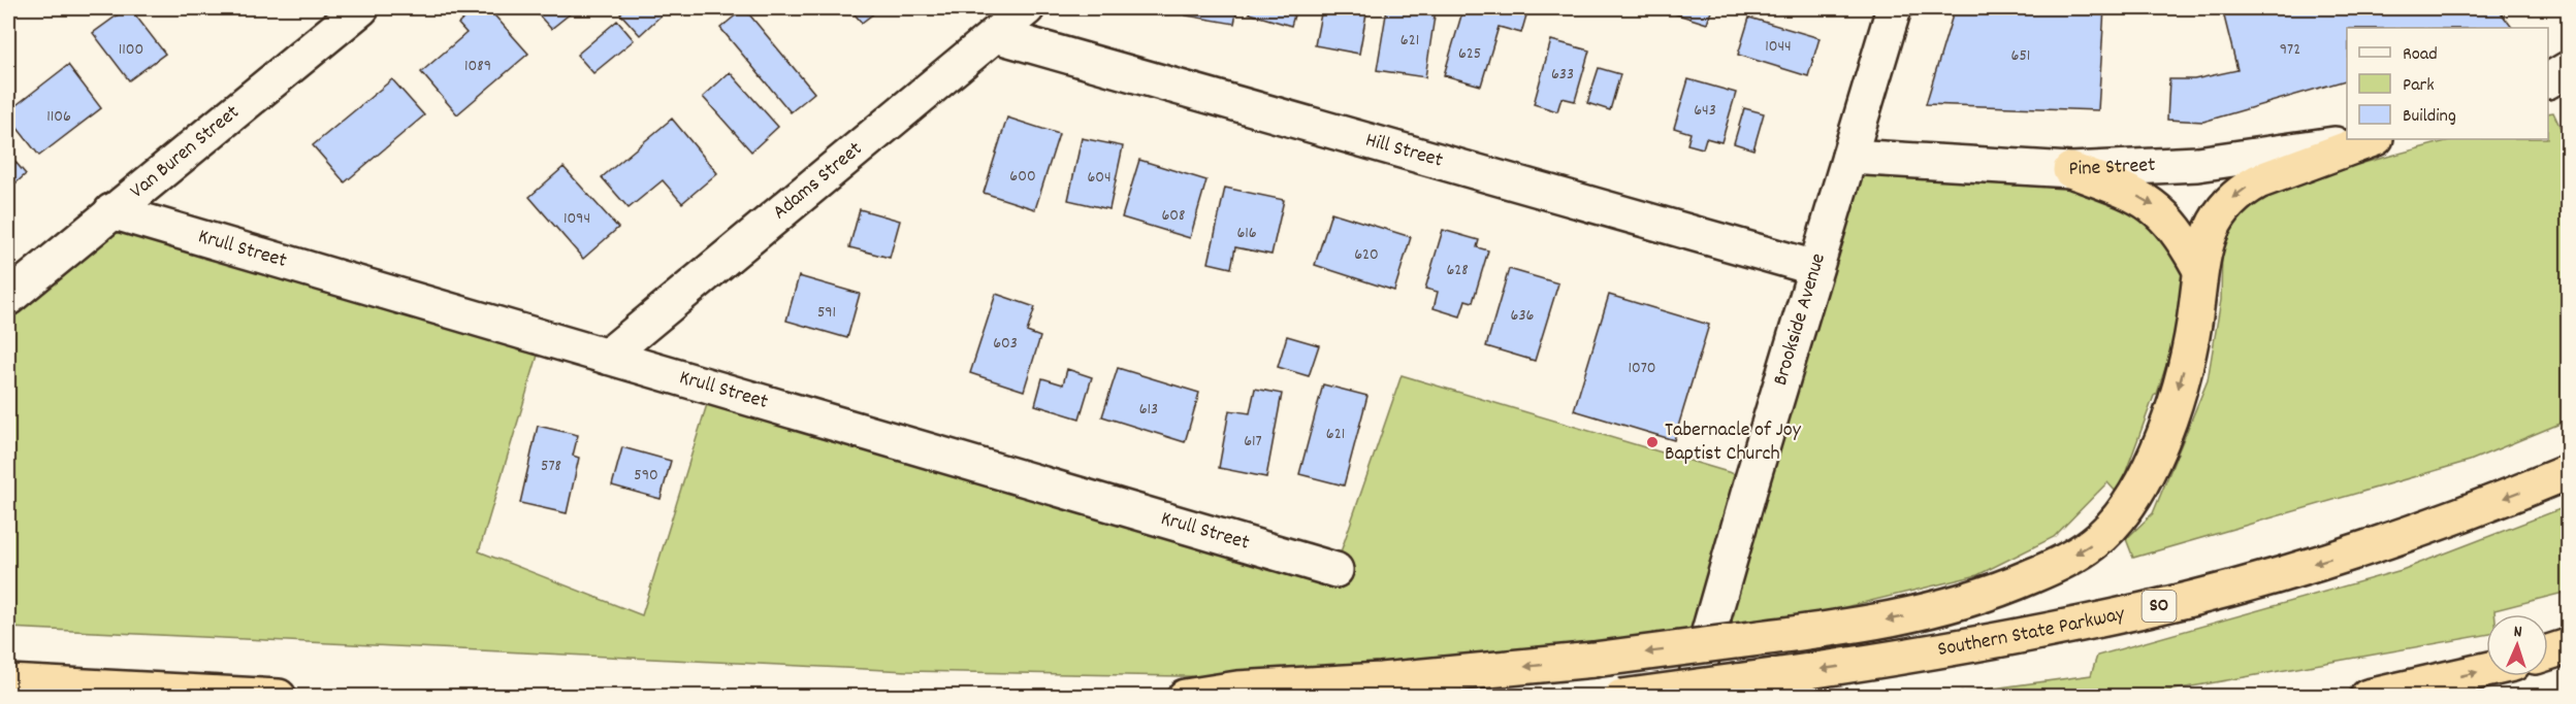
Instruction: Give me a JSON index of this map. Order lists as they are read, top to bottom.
{
  "streets": {
    "highway": ["SO", "Southern State Parkway"],
    "street": [
      "Hill Street",
      "Van Buren Street",
      "Pine Street",
      "Adams Street",
      "Krull Street",
      "Brookside Avenue"
    ]
  },
  "crossings": [
    ["Hill Street", "Adams Street"],
    ["Hill Street", "Brookside Avenue"],
    ["Van Buren Street", "Krull Street"],
    ["Pine Street", "Brookside Avenue"],
    ["Adams Street", "Krull Street"]
  ],
  "one_way": ["Southern State Parkway"],
  "places": ["Tabernacle of Joy Baptist Church"],
  "house_numbers": [
    "621",
    "1044",
    "1100",
    "972",
    "625",
    "651",
    "1089",
    "633",
    "643",
    "1106",
    "600",
    "604",
    "608",
    "1094",
    "616",
    "620",
    "628",
    "591",
    "636",
    "603",
    "1070",
    "613",
    "621",
    "617",
    "578",
    "590"
  ],
  "legend": ["Road", "Park", "Building"],
  "north": "top"
}
